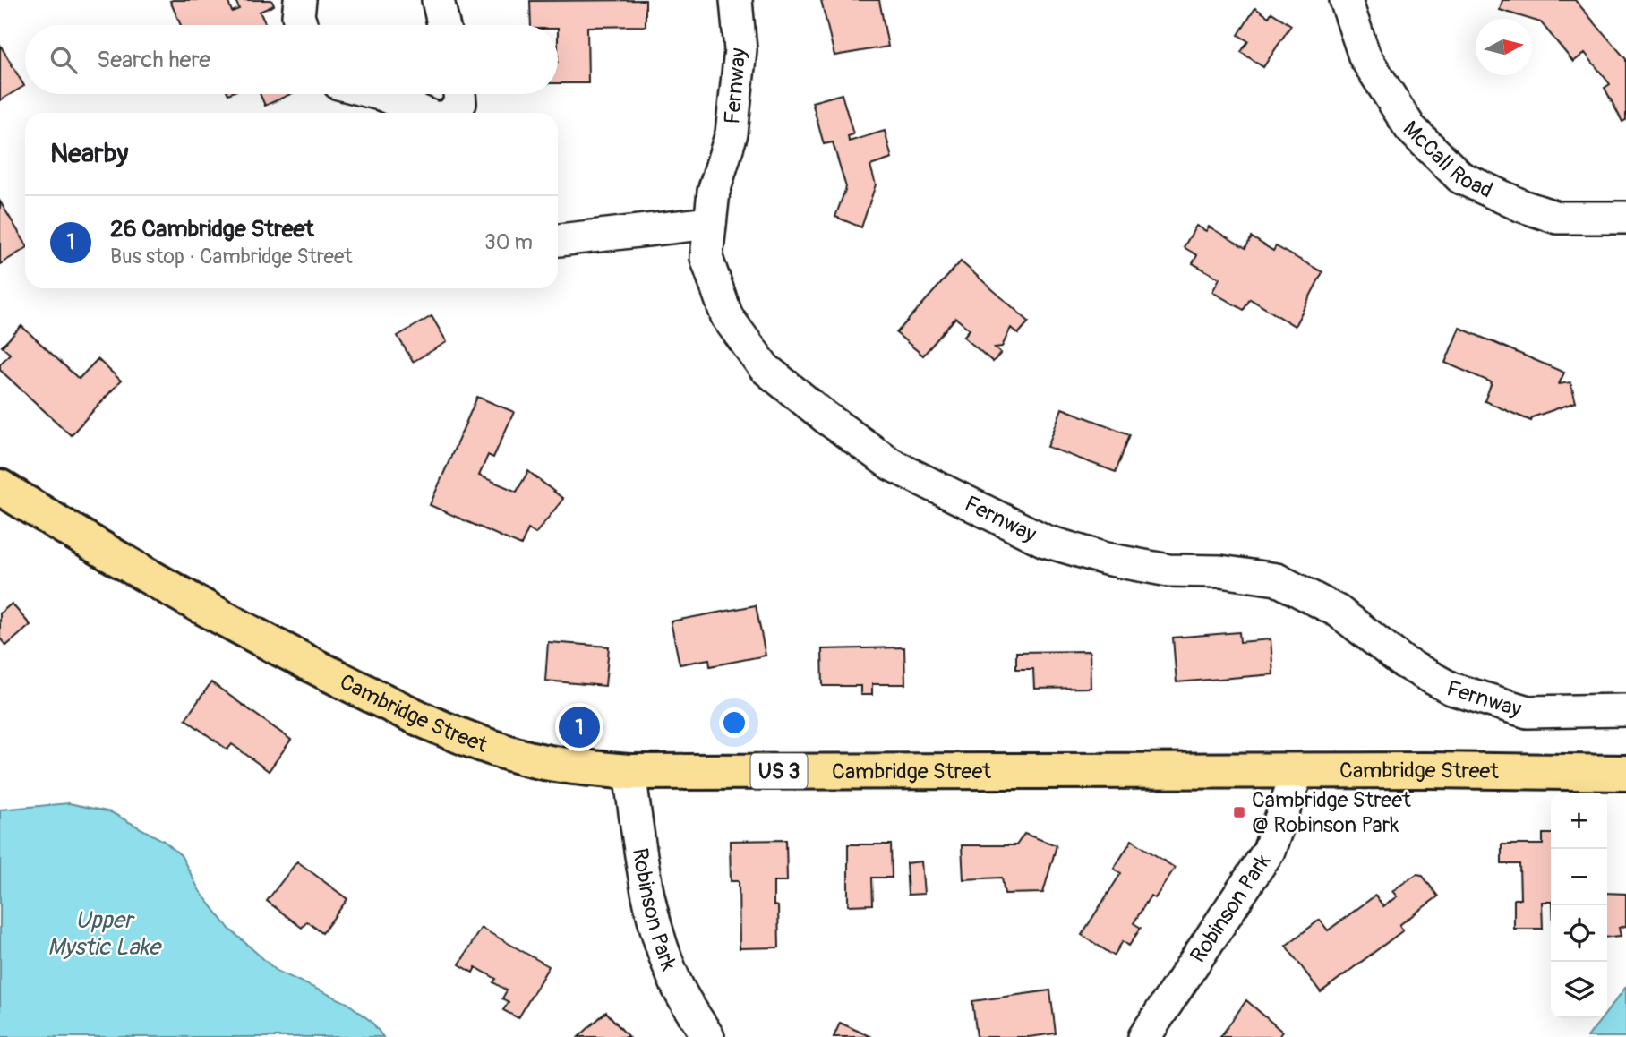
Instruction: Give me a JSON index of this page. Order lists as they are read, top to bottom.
{
  "streets": {
    "highway": ["Cambridge Street", "US 3"],
    "street": ["Fernway", "McCall Road", "Robinson Park"]
  },
  "crossings": [
    ["Cambridge Street", "Robinson Park"]
  ],
  "water": ["Upper Mystic Lake"],
  "places": {
    "transit": ["Cambridge Street @ Robinson Park"]
  },
  "north": "right",
  "page": {
    "search": "Search here",
    "heading": "Nearby",
    "list": [
      {
        "mark": "1",
        "name": "26 Cambridge Street",
        "note": "Bus stop · Cambridge Street",
        "value": "30 m"
      }
    ],
    "pins": "1",
    "map_buttons": ["+", "−"]
  }
}
